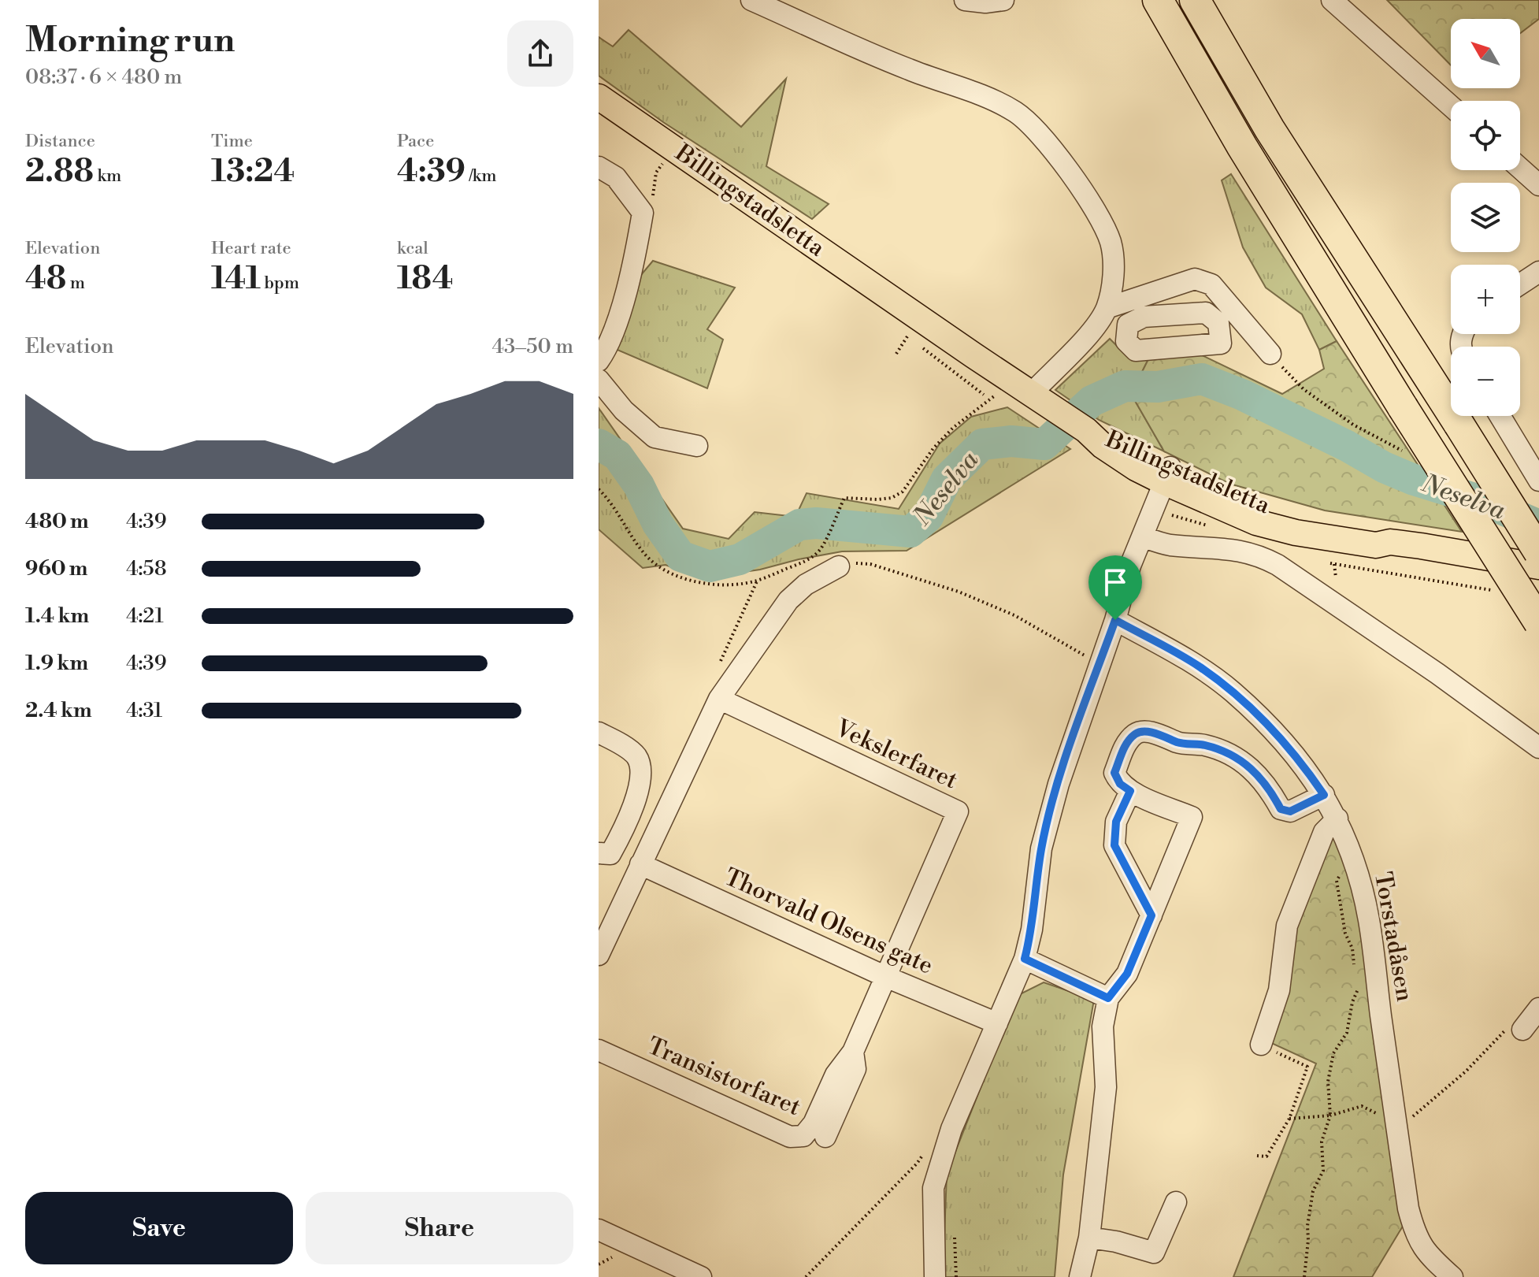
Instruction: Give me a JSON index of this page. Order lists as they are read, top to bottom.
{
  "streets": {
    "main road": ["Billingstadsletta"],
    "street": [
      "Vekslerfaret",
      "Thorvald Olsens gate",
      "Torstadåsen",
      "Transistorfaret"
    ]
  },
  "crossings": [
    ["Vekslerfaret", "Thorvald Olsens gate"],
    ["Vekslerfaret", "Transistorfaret"],
    ["Thorvald Olsens gate", "Transistorfaret"]
  ],
  "water": ["Neselva"],
  "north": "top left",
  "page": {
    "heading": ["Morning run", "08:37 · 6 × 480 m"],
    "map_buttons": ["+", "−"],
    "stats": [
      ["Distance", "2.88 km"],
      ["Time", "13:24"],
      ["Pace", "4:39 /km"],
      ["Elevation", "48 m"],
      ["Heart rate", "141 bpm"],
      ["kcal", "184"]
    ],
    "chart": ["Elevation", "43–50 m"],
    "list": [
      {
        "name": "480 m",
        "note": "4:39"
      },
      {
        "name": "960 m",
        "note": "4:58"
      },
      {
        "name": "1.4 km",
        "note": "4:21"
      },
      {
        "name": "1.9 km",
        "note": "4:39"
      },
      {
        "name": "2.4 km",
        "note": "4:31"
      }
    ],
    "buttons": ["Save", "Share"]
  }
}
